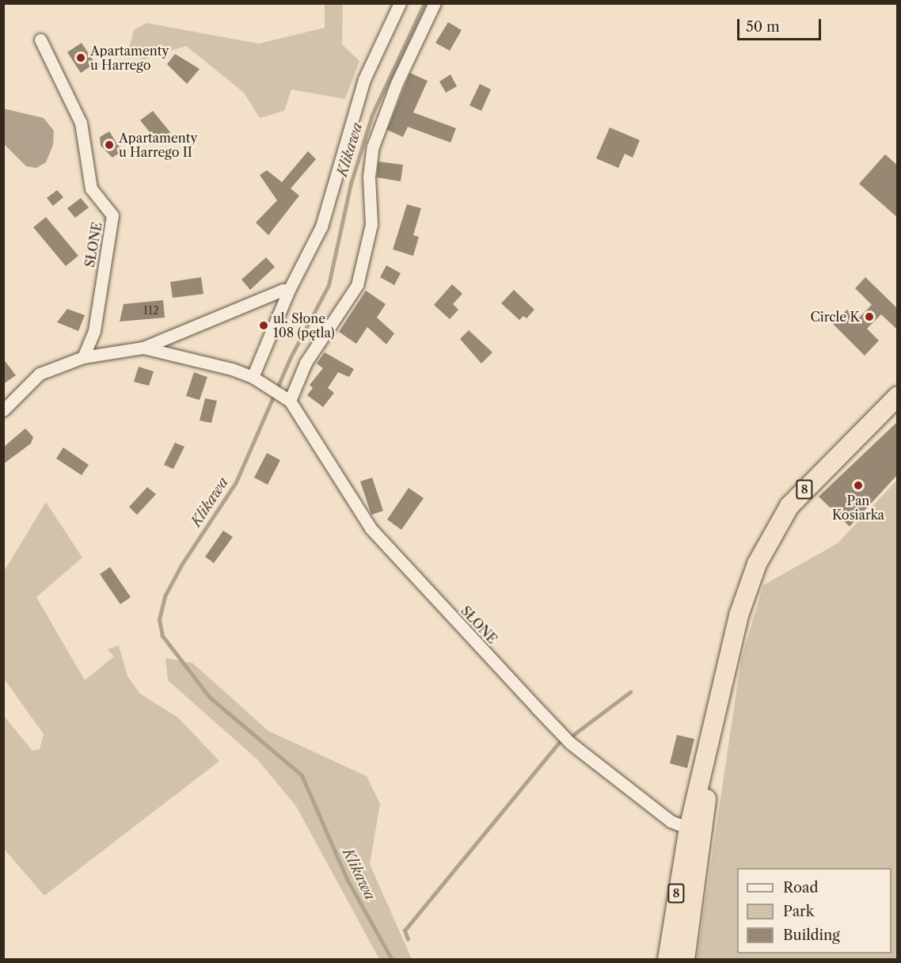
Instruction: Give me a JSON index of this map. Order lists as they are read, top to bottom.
{
  "streets": {
    "highway": ["8"],
    "street": ["SŁONE"]
  },
  "crossings": [
    ["SŁONE", "8"]
  ],
  "water": ["Klikawa"],
  "places": [
    "Apartamenty u Harrego",
    "Apartamenty u Harrego II",
    "Circle K",
    "ul. Słone 108 (pętla)",
    "Pan Kosiarka"
  ],
  "house_numbers": ["112"],
  "legend": ["Road", "Park", "Building"],
  "scale_bar": "50 m"
}
